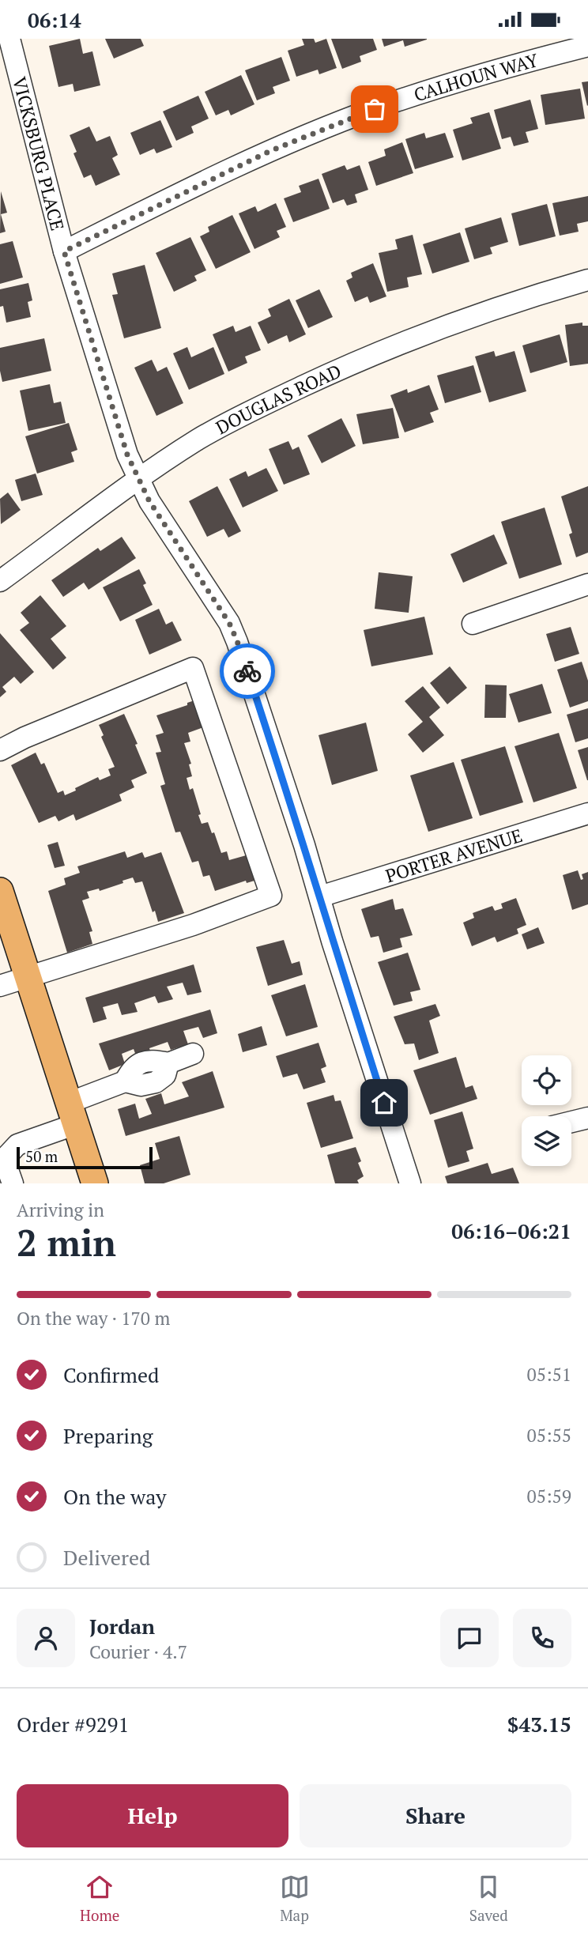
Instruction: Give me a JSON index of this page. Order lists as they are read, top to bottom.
{
  "streets": {
    "street": [
      "CALHOUN WAY",
      "VICKSBURG PLACE",
      "DOUGLAS ROAD",
      "PORTER AVENUE"
    ]
  },
  "crossings": [
    ["CALHOUN WAY", "VICKSBURG PLACE"],
    ["VICKSBURG PLACE", "DOUGLAS ROAD"],
    ["VICKSBURG PLACE", "PORTER AVENUE"]
  ],
  "scale_bar": "50 m",
  "page": {
    "status": "06:14",
    "scale": "50 m",
    "heading": ["2 min", "Arriving in", "06:16–06:21"],
    "panel": [
      "Jordan",
      "Courier · 4.7",
      "Order #9291",
      "$43.15"
    ],
    "bar": "On the way · 170 m",
    "list": [
      ["Confirmed", "05:51"],
      ["Preparing", "05:55"],
      ["On the way", "05:59"],
      "Delivered"
    ],
    "buttons": ["Help", "Share"],
    "tabs": ["Home", "Map", "Saved"]
  }
}
